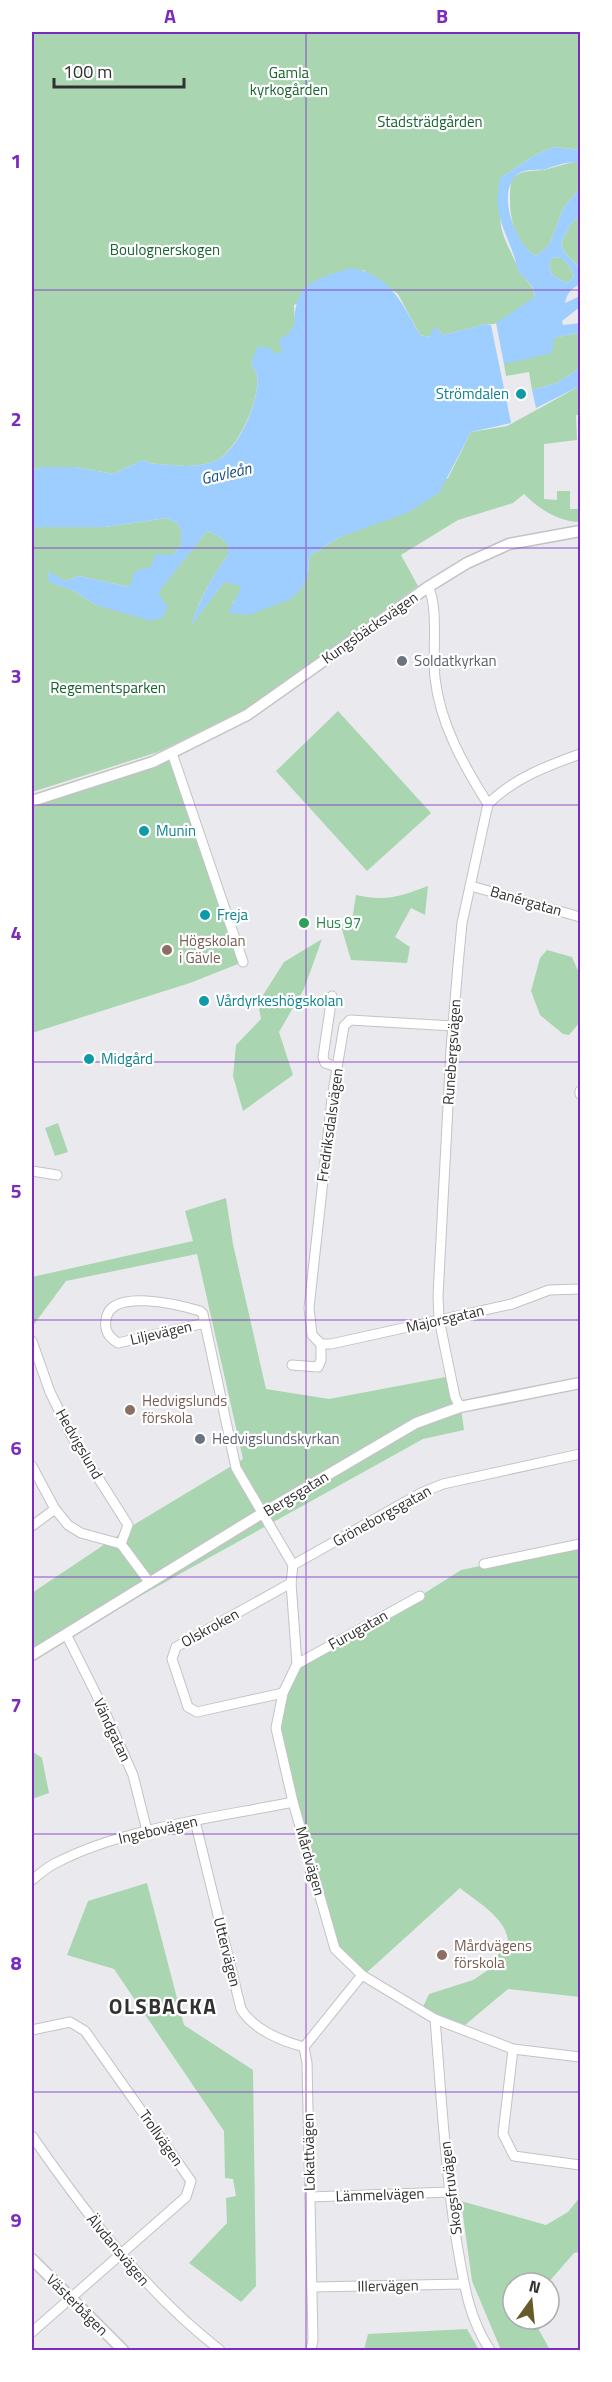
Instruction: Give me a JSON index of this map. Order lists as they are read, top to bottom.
{
  "streets": {
    "street": [
      "Kungsbäcksvägen",
      "Banérgatan",
      "Runebergsvägen",
      "Fredriksdalsvägen",
      "Majorsgatan",
      "Liljevägen",
      "Hedvigslund",
      "Bergsgatan",
      "Gröneborgsgatan",
      "Olskroken",
      "Furugatan",
      "Vändgatan",
      "Ingebovägen",
      "Mårdvägen",
      "Uttervägen",
      "Trollvägen",
      "Lokattvägen",
      "Skogsfruvägen",
      "Lämmelvägen",
      "Älvdansvägen",
      "Illervägen",
      "Västerbågen"
    ]
  },
  "crossings": [
    ["Banérgatan", "Runebergsvägen"],
    ["Runebergsvägen", "Fredriksdalsvägen"],
    ["Runebergsvägen", "Majorsgatan"],
    ["Runebergsvägen", "Bergsgatan"],
    ["Fredriksdalsvägen", "Majorsgatan"],
    ["Liljevägen", "Bergsgatan"],
    ["Bergsgatan", "Vändgatan"],
    ["Olskroken", "Mårdvägen"],
    ["Furugatan", "Mårdvägen"],
    ["Vändgatan", "Ingebovägen"],
    ["Ingebovägen", "Mårdvägen"],
    ["Ingebovägen", "Uttervägen"],
    ["Mårdvägen", "Skogsfruvägen"],
    ["Uttervägen", "Lokattvägen"],
    ["Trollvägen", "Älvdansvägen"],
    ["Trollvägen", "Västerbågen"],
    ["Lokattvägen", "Lämmelvägen"],
    ["Lokattvägen", "Illervägen"],
    ["Skogsfruvägen", "Lämmelvägen"],
    ["Skogsfruvägen", "Illervägen"]
  ],
  "districts": ["OLSBACKA"],
  "water": ["Gavleån"],
  "parks": [
    "Gamla kyrkogården",
    "Stadsträdgården",
    "Boulognerskogen",
    "Regementsparken"
  ],
  "places": [
    "Strömdalen",
    "Soldatkyrkan",
    "Munin",
    "Freja",
    "Hus 97",
    "Högskolan i Gävle",
    "Vårdyrkeshögskolan",
    "Midgård",
    "Hedvigslunds förskola",
    "Hedvigslundskyrkan",
    "Mårdvägens förskola"
  ],
  "scale_bar": "100 m",
  "north": "top",
  "grid": {
    "columns": ["A", "B"],
    "rows": [
      "1",
      "2",
      "3",
      "4",
      "5",
      "6",
      "7",
      "8",
      "9"
    ]
  }
}
